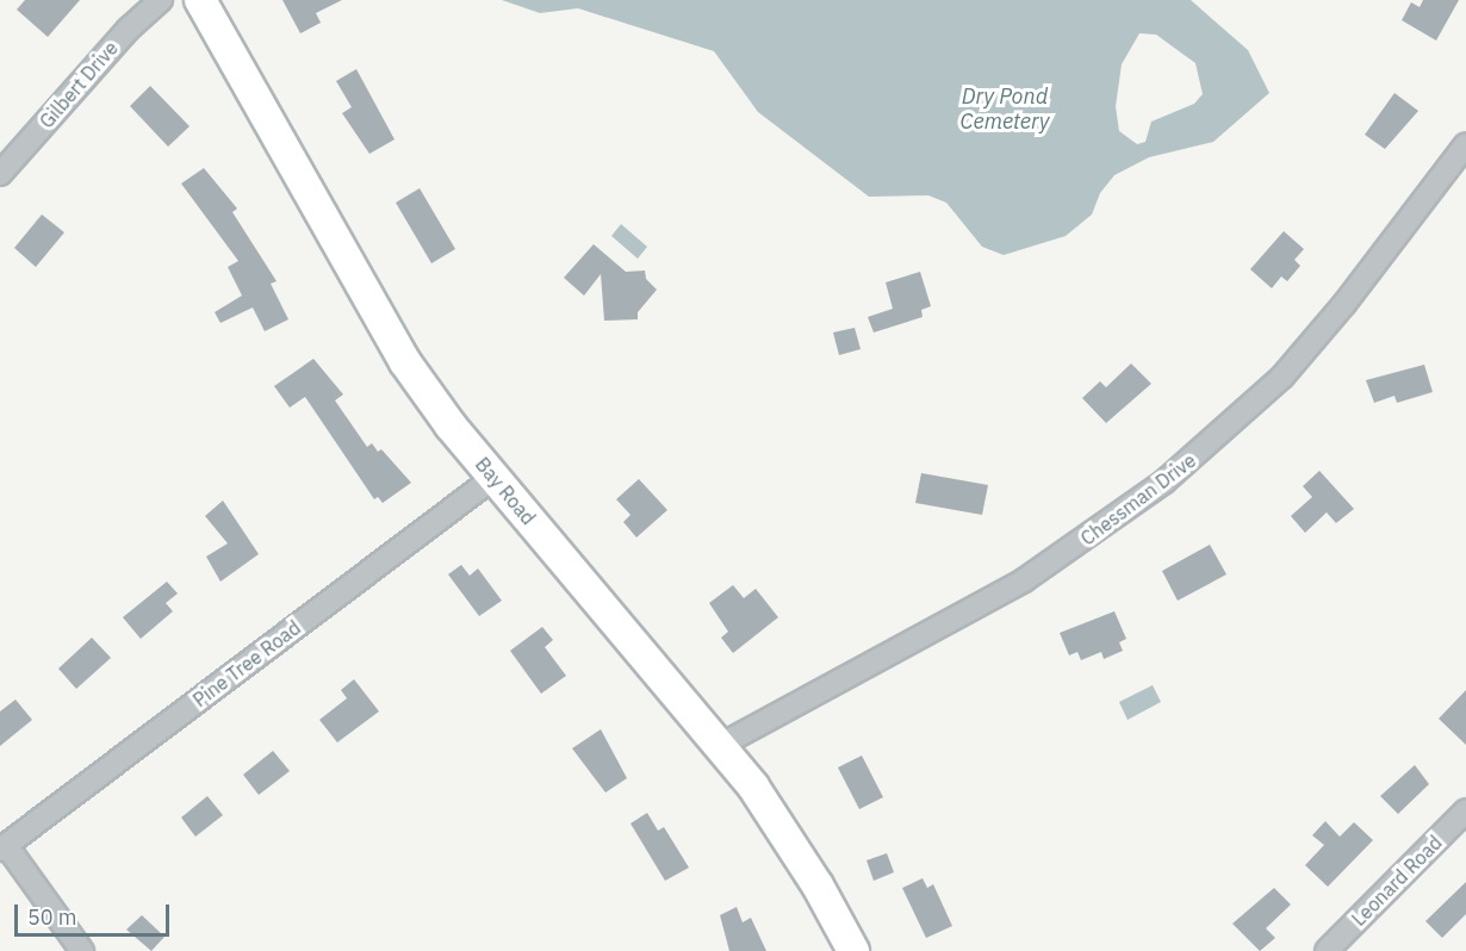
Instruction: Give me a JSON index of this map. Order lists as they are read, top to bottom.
{
  "streets": {
    "main road": ["Bay Road"],
    "street": [
      "Gilbert Drive",
      "Chessman Drive",
      "Pine Tree Road",
      "Leonard Road"
    ]
  },
  "crossings": [
    ["Bay Road", "Chessman Drive"],
    ["Bay Road", "Pine Tree Road"]
  ],
  "water": ["Dry Pond Cemetery"],
  "scale_bar": "50 m"
}
